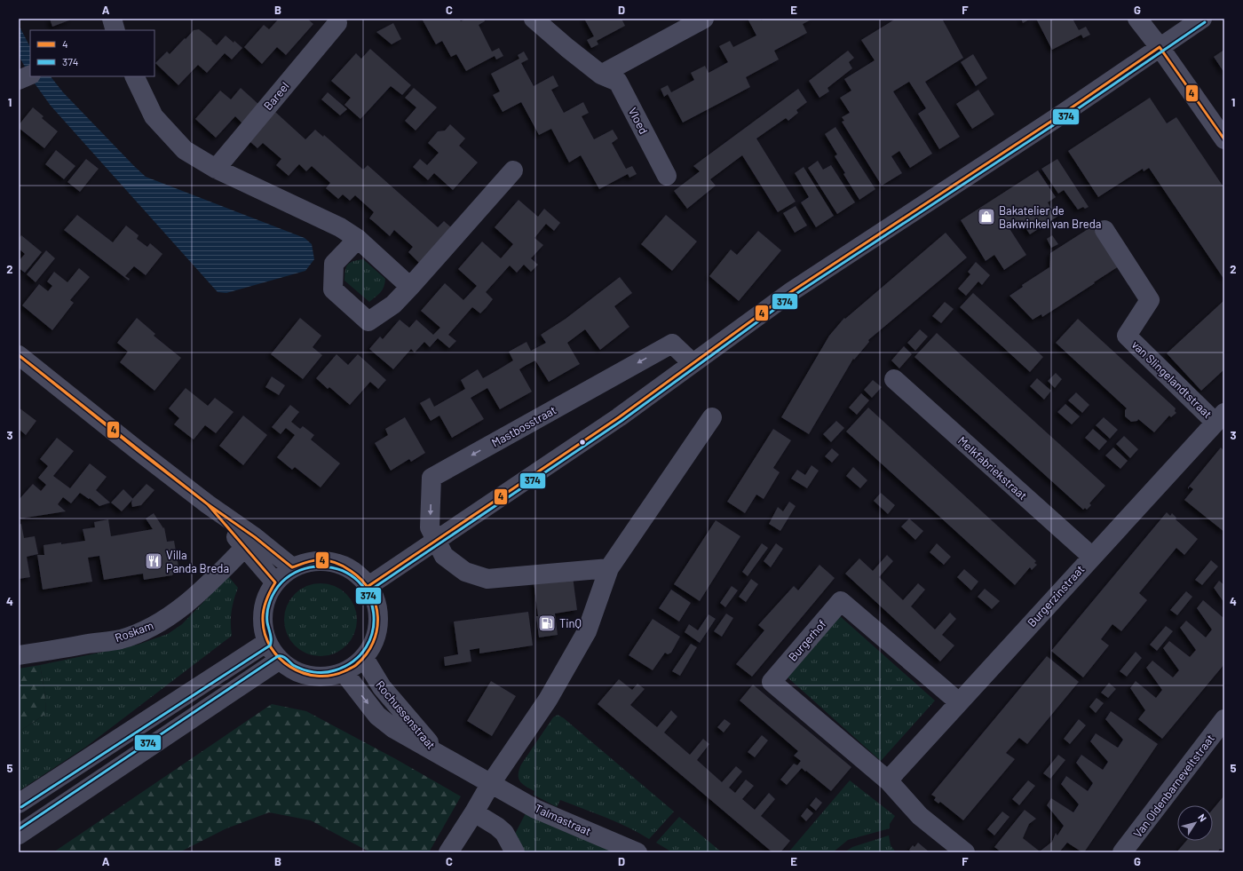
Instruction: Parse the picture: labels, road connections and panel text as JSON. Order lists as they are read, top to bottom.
{
  "streets": {
    "street": [
      "Bareel",
      "Vloed",
      "van Slingelandtstraat",
      "Mastbosstraat",
      "Melkfabriekstraat",
      "Burgerzinstraat",
      "Roskam",
      "Burgerhof",
      "Rochussenstraat",
      "Van Oldenbarneveltstraat",
      "Talmastraat"
    ]
  },
  "crossings": [
    ["van Slingelandtstraat", "Burgerzinstraat"],
    ["Melkfabriekstraat", "Burgerzinstraat"],
    ["Burgerzinstraat", "Burgerhof"],
    ["Rochussenstraat", "Talmastraat"]
  ],
  "places": {
    "shop": ["Bakatelier de Bakwinkel van Breda"],
    "restaurant": ["Villa Panda Breda"],
    "fuel station": ["TinQ"]
  },
  "lines": ["transit line 374", "transit line 4"],
  "legend": ["4", "374"],
  "north": "top right",
  "grid": {
    "columns": [
      "A",
      "B",
      "C",
      "D",
      "E",
      "F",
      "G"
    ],
    "rows": [
      "1",
      "2",
      "3",
      "4",
      "5"
    ]
  }
}
